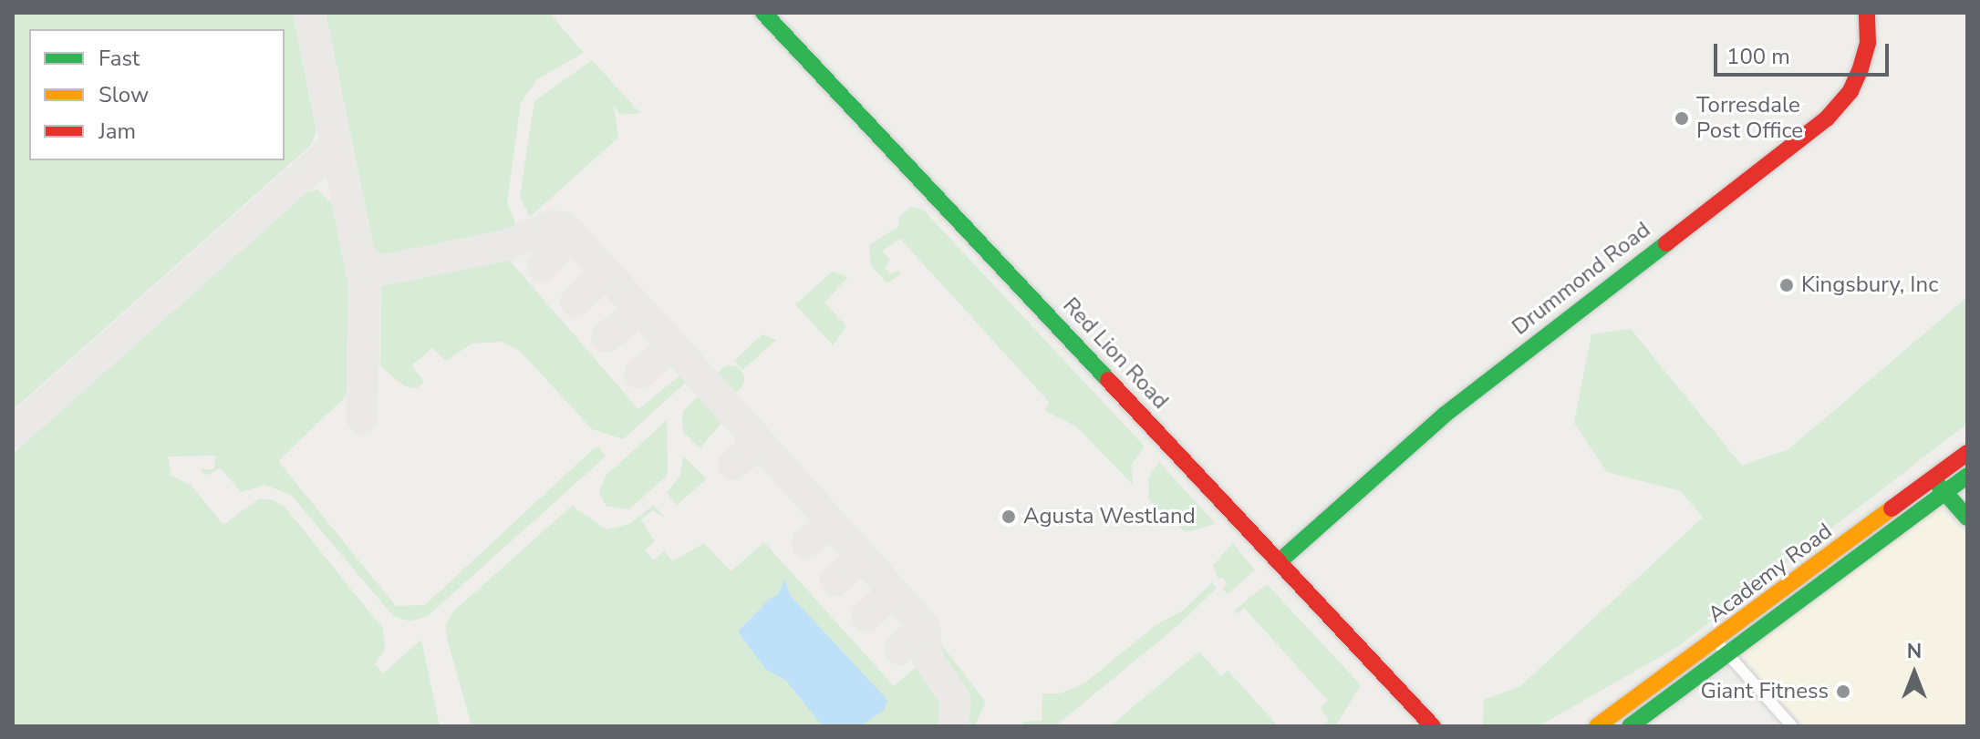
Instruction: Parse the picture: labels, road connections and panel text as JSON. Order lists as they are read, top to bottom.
{
  "streets": {
    "street": ["Drummond Road", "Red Lion Road", "Academy Road"]
  },
  "crossings": [
    ["Drummond Road", "Red Lion Road"]
  ],
  "places": [
    "Torresdale Post Office",
    "Kingsbury, Inc",
    "Agusta Westland",
    "Giant Fitness"
  ],
  "legend": ["Fast", "Slow", "Jam"],
  "scale_bar": "100 m",
  "north": "top"
}
